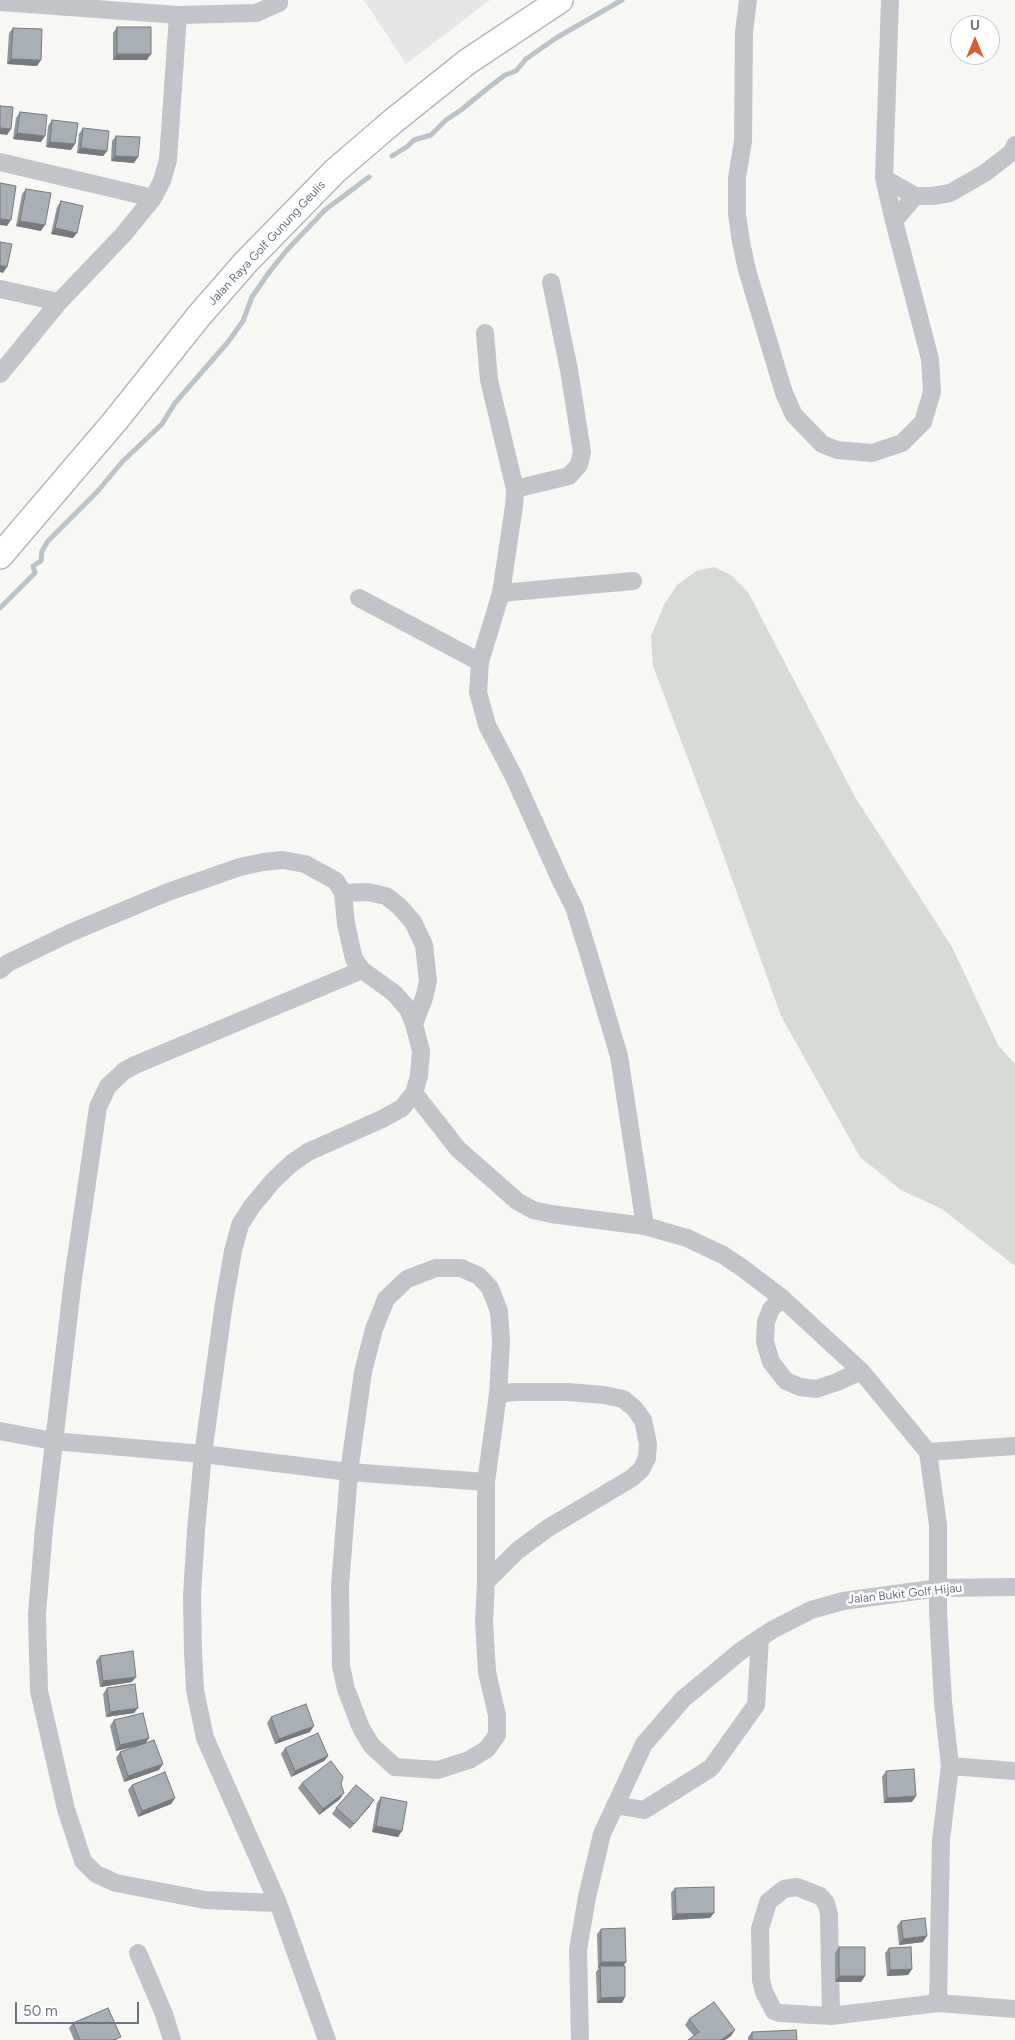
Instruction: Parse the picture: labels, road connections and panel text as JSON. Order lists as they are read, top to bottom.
{
  "streets": {
    "main road": ["Jalan Raya Golf Gunung Geulis"],
    "street": ["Jalan Bukit Golf Hijau"]
  },
  "scale_bar": "50 m",
  "north": "top"
}
